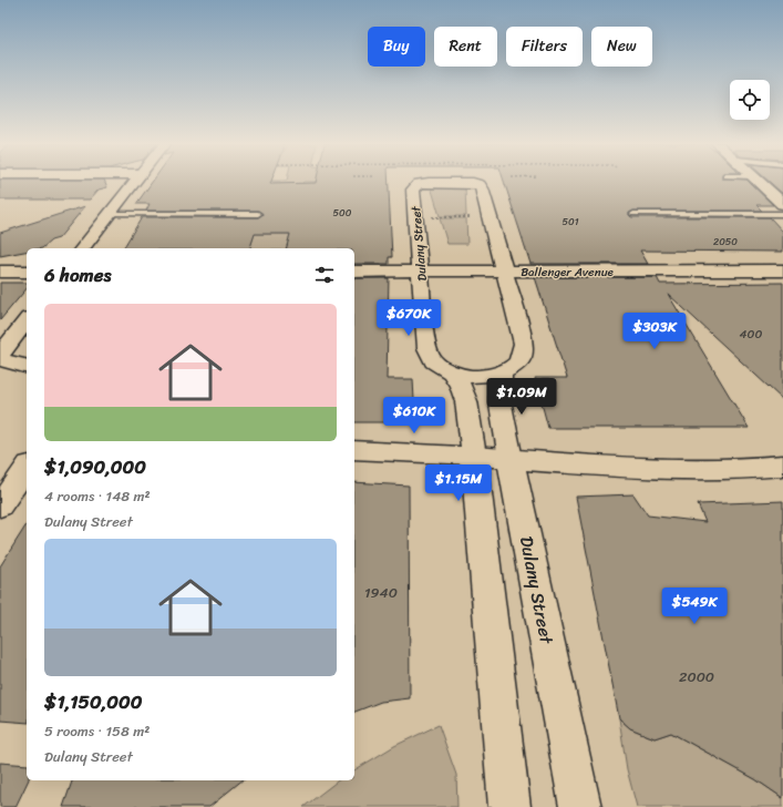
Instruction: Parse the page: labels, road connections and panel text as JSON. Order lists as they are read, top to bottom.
{
  "streets": {
    "street": ["Dulany Street", "Ballenger Avenue"]
  },
  "crossings": [
    ["Dulany Street", "Ballenger Avenue"]
  ],
  "house_numbers": [
    "500",
    "501",
    "2050",
    "400",
    "1940",
    "2000"
  ],
  "page": {
    "chip": [
      "Buy",
      "Rent",
      "Filters",
      "New"
    ],
    "heading": "6 homes",
    "price": [
      "$670K",
      "$303K",
      "$1.09M",
      "$610K",
      "$1.15M",
      "$549K"
    ],
    "list": [
      {
        "name": "$1,090,000",
        "note": "4 rooms · 148 m² · Dulany Street"
      },
      {
        "name": "$1,150,000",
        "note": "5 rooms · 158 m² · Dulany Street"
      }
    ]
  }
}
